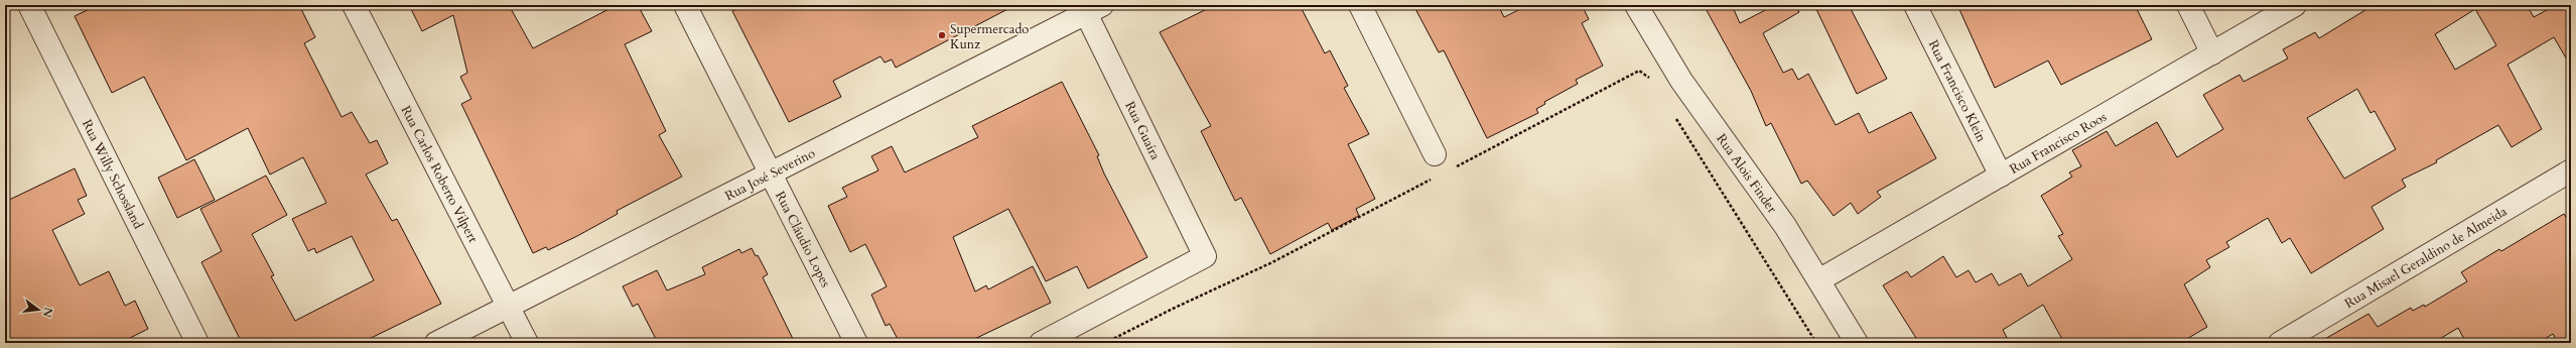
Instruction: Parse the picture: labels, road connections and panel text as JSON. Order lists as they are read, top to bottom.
{
  "streets": {
    "street": [
      "Rua Francisco Klein",
      "Rua Guaíra",
      "Rua Francisco Roos",
      "Rua Willy Schossland",
      "Rua Carlos Roberto Vilpert",
      "Rua Alois Finder",
      "Rua José Severino",
      "Rua Cláudio Lopes",
      "Rua Misael Geraldino de Almeida"
    ]
  },
  "crossings": [
    ["Rua Francisco Klein", "Rua Francisco Roos"],
    ["Rua Guaíra", "Rua José Severino"],
    ["Rua Francisco Roos", "Rua Alois Finder"],
    ["Rua Carlos Roberto Vilpert", "Rua José Severino"],
    ["Rua José Severino", "Rua Cláudio Lopes"]
  ],
  "places": ["Supermercado Kunz"],
  "north": "right"
}
